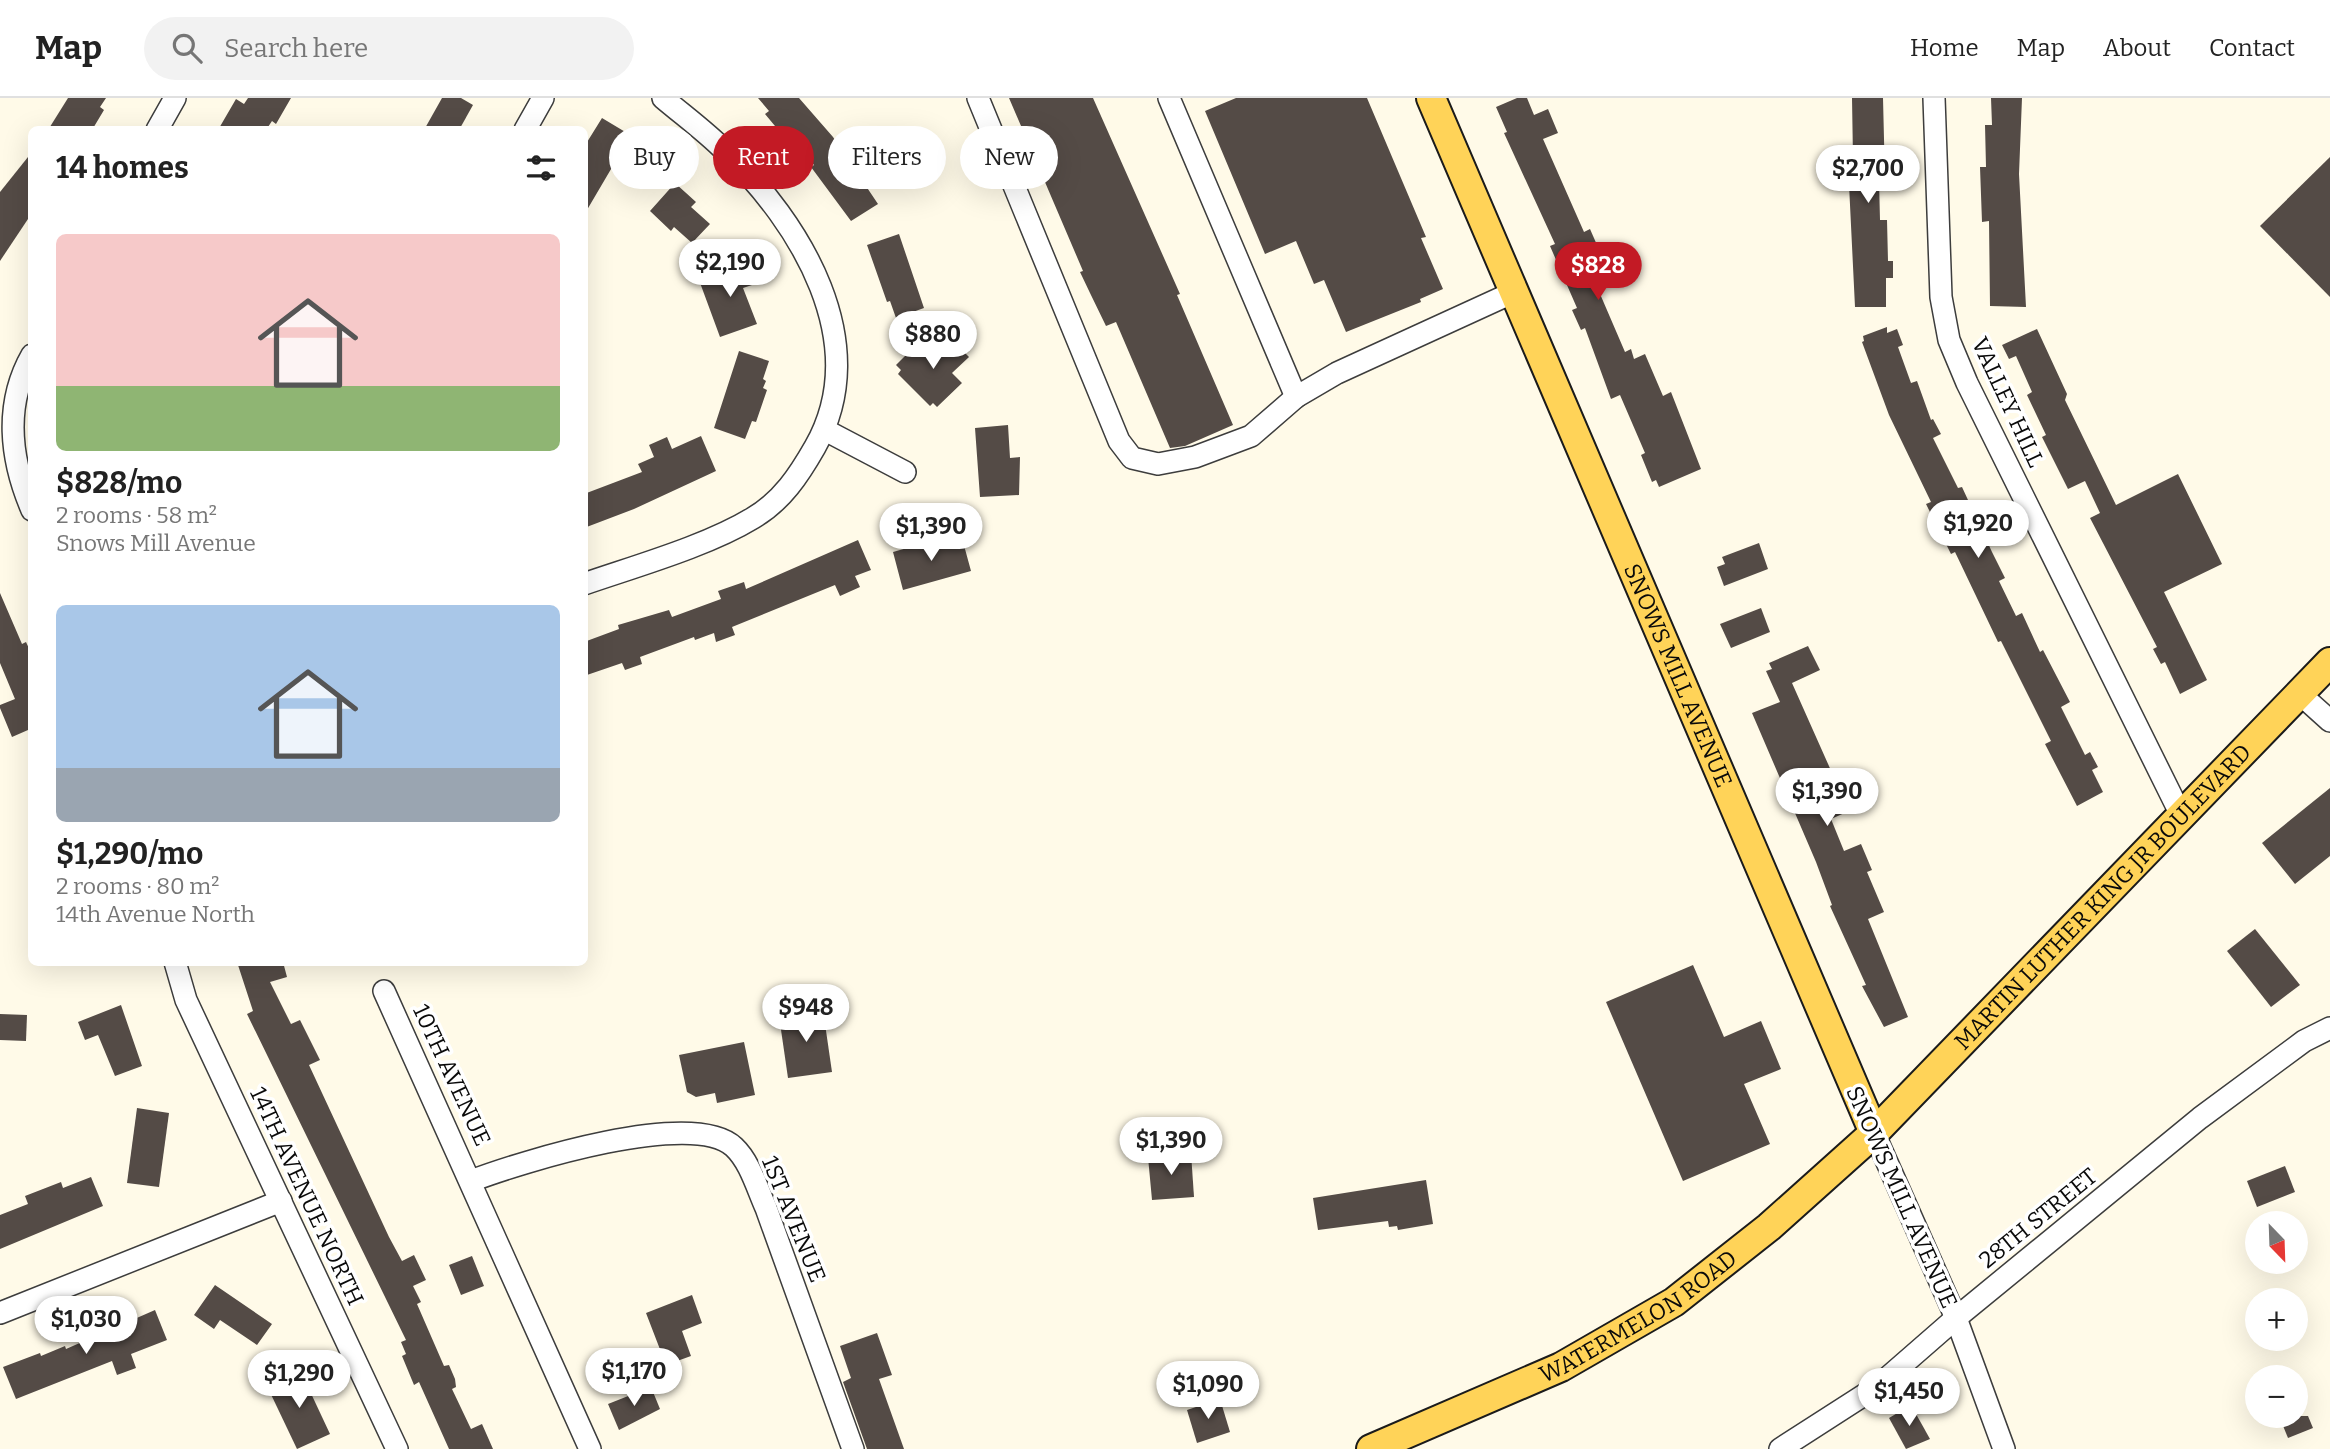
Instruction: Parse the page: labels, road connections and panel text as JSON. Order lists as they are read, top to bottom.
{
  "streets": {
    "main road": ["SNOWS MILL AVENUE", "MARTIN LUTHER KING JR BOULEVARD", "WATERMELON ROAD"],
    "street": [
      "VALLEY HILL",
      "10TH AVENUE",
      "14TH AVENUE NORTH",
      "28TH STREET",
      "1ST AVENUE"
    ]
  },
  "crossings": [
    ["VALLEY HILL", "MARTIN LUTHER KING JR BOULEVARD"],
    ["SNOWS MILL AVENUE", "MARTIN LUTHER KING JR BOULEVARD"],
    ["SNOWS MILL AVENUE", "28TH STREET"],
    ["SNOWS MILL AVENUE", "WATERMELON ROAD"],
    ["MARTIN LUTHER KING JR BOULEVARD", "WATERMELON ROAD"],
    ["10TH AVENUE", "1ST AVENUE"]
  ],
  "north": "bottom right",
  "page": {
    "header": "Map",
    "search": "Search here",
    "nav": [
      "Home",
      "Map",
      "About",
      "Contact"
    ],
    "chip": [
      "Buy",
      "Rent",
      "Filters",
      "New"
    ],
    "heading": "14 homes",
    "price": [
      "$2,700",
      "$2,190",
      "$828",
      "$880",
      "$1,920",
      "$1,390",
      "$1,390",
      "$948",
      "$1,390",
      "$1,030",
      "$1,170",
      "$1,290",
      "$1,090",
      "$1,450"
    ],
    "list": [
      {
        "name": "$828/mo",
        "note": "2 rooms · 58 m² · Snows Mill Avenue"
      },
      {
        "name": "$1,290/mo",
        "note": "2 rooms · 80 m² · 14th Avenue North"
      }
    ],
    "map_buttons": ["+", "−"]
  }
}
